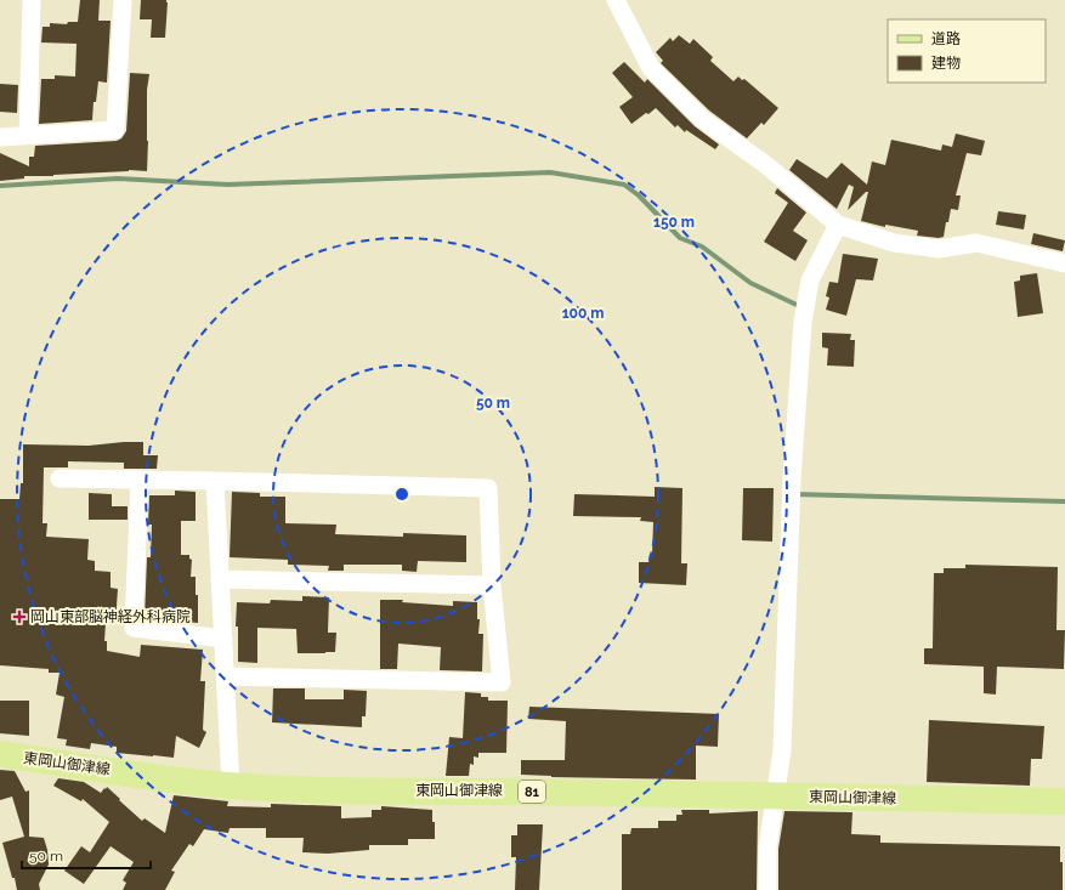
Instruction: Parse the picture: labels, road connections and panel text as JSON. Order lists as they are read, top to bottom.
{
  "streets": {
    "main road": ["東岡山御津線", "81"]
  },
  "places": {
    "health": ["岡山東部脳神経外科病院"]
  },
  "legend": ["道路", "建物"],
  "scale_bar": "50 m",
  "rings": ["150 m", "100 m", "50 m"]
}
